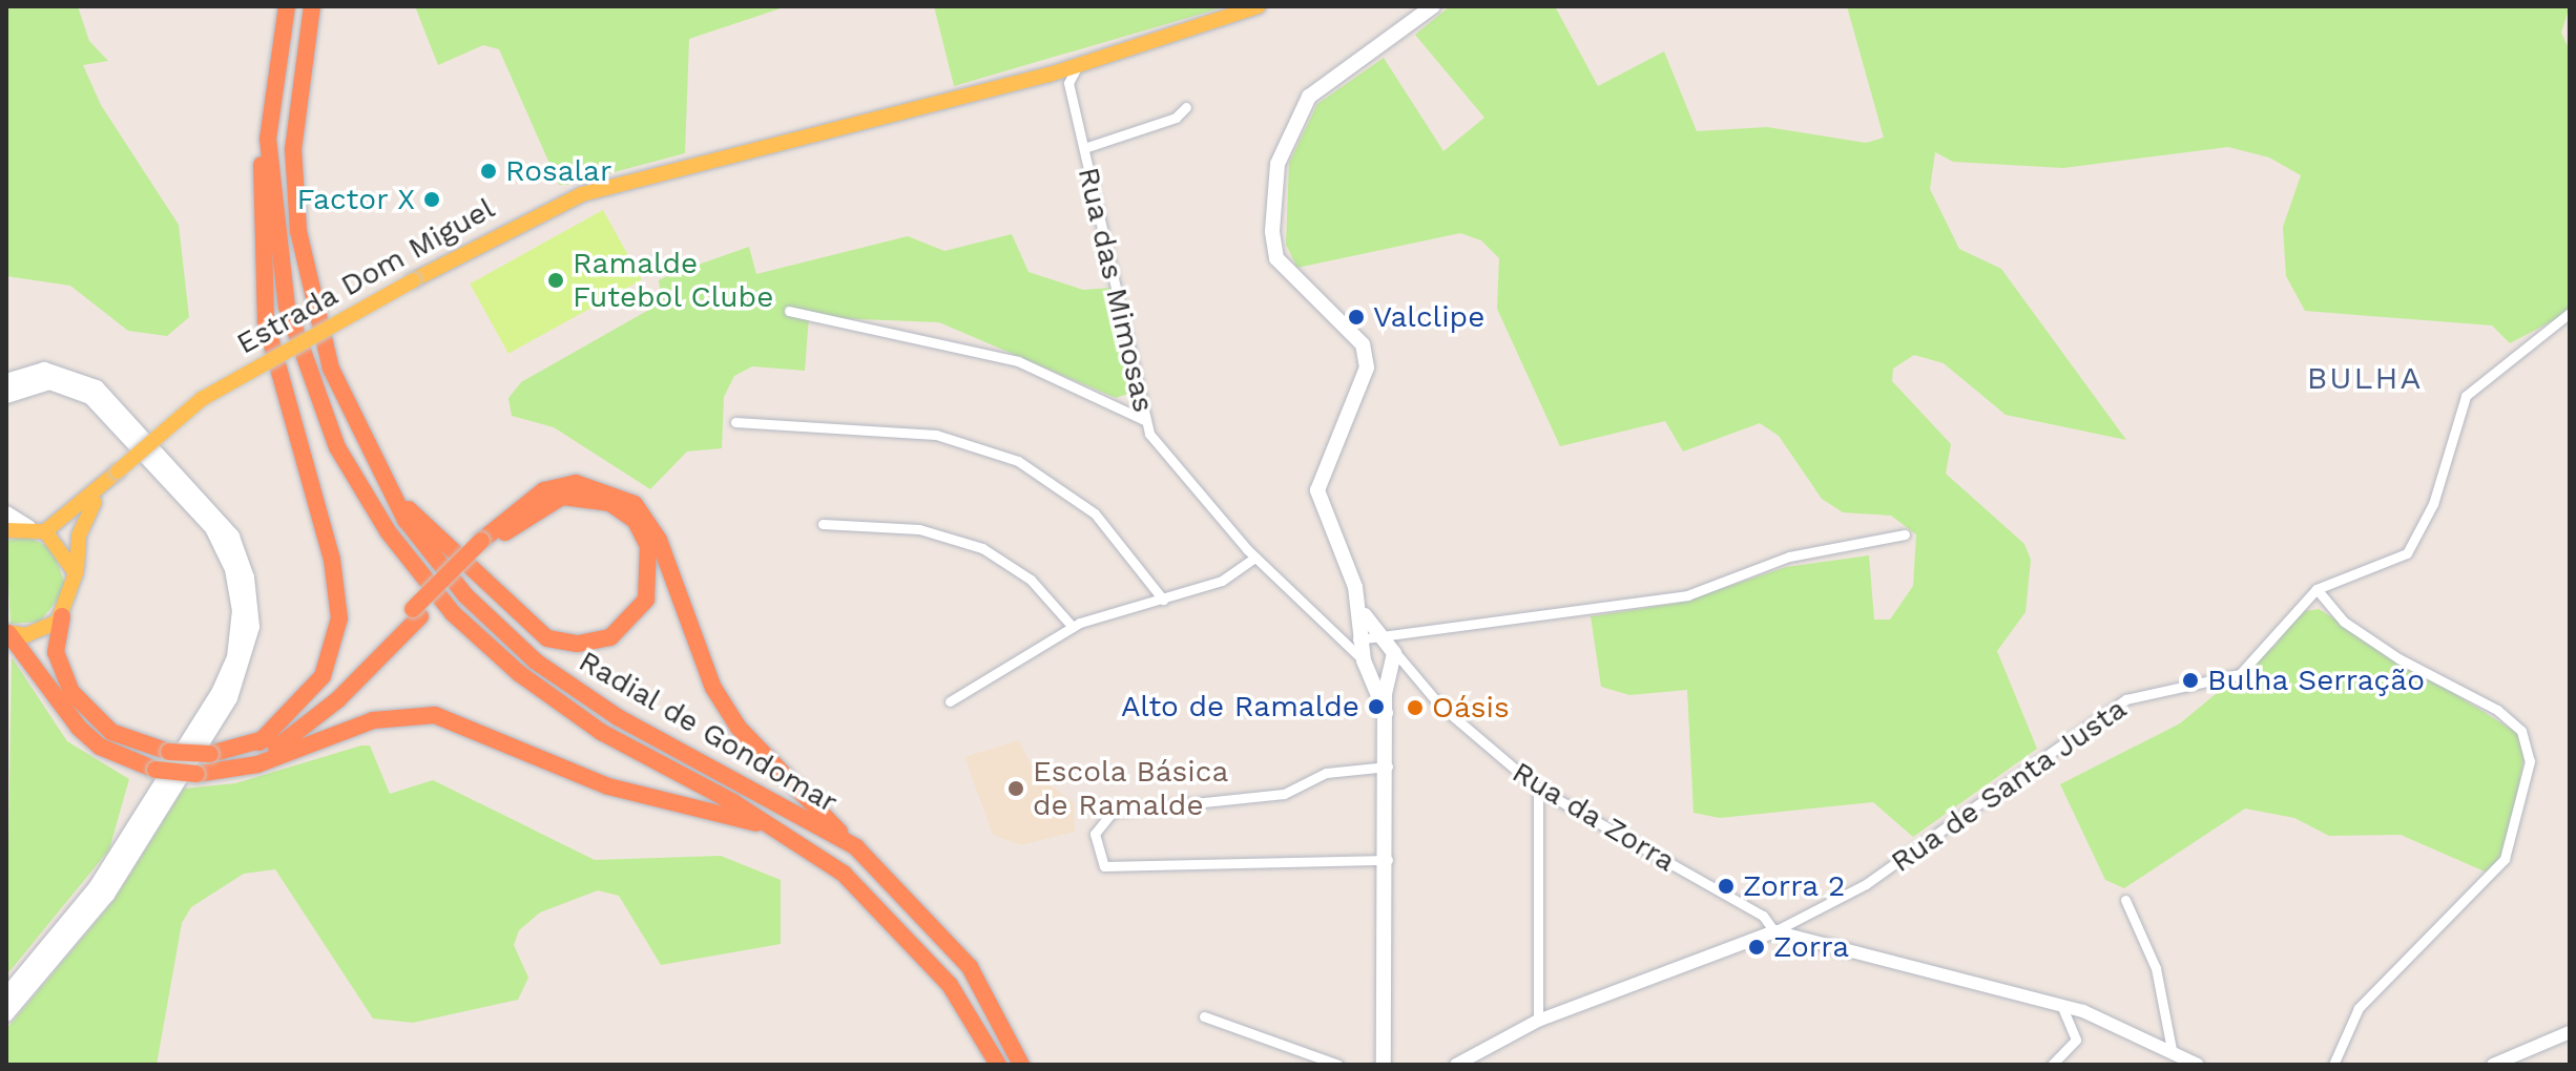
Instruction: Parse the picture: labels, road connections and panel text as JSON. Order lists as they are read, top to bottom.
{
  "streets": {
    "highway": ["Radial de Gondomar"],
    "main road": ["Estrada Dom Miguel"],
    "street": ["Rua das Mimosas", "Rua de Santa Justa", "Rua da Zorra"]
  },
  "crossings": [
    ["Rua das Mimosas", "Rua da Zorra"],
    ["Rua de Santa Justa", "Rua da Zorra"]
  ],
  "districts": ["BULHA"],
  "places": [
    "Rosalar",
    "Factor X",
    "Ramalde Futebol Clube",
    "Valclipe",
    "Bulha Serração",
    "Alto de Ramalde",
    "Oásis",
    "Escola Básica de Ramalde",
    "Zorra 2",
    "Zorra"
  ]
}
